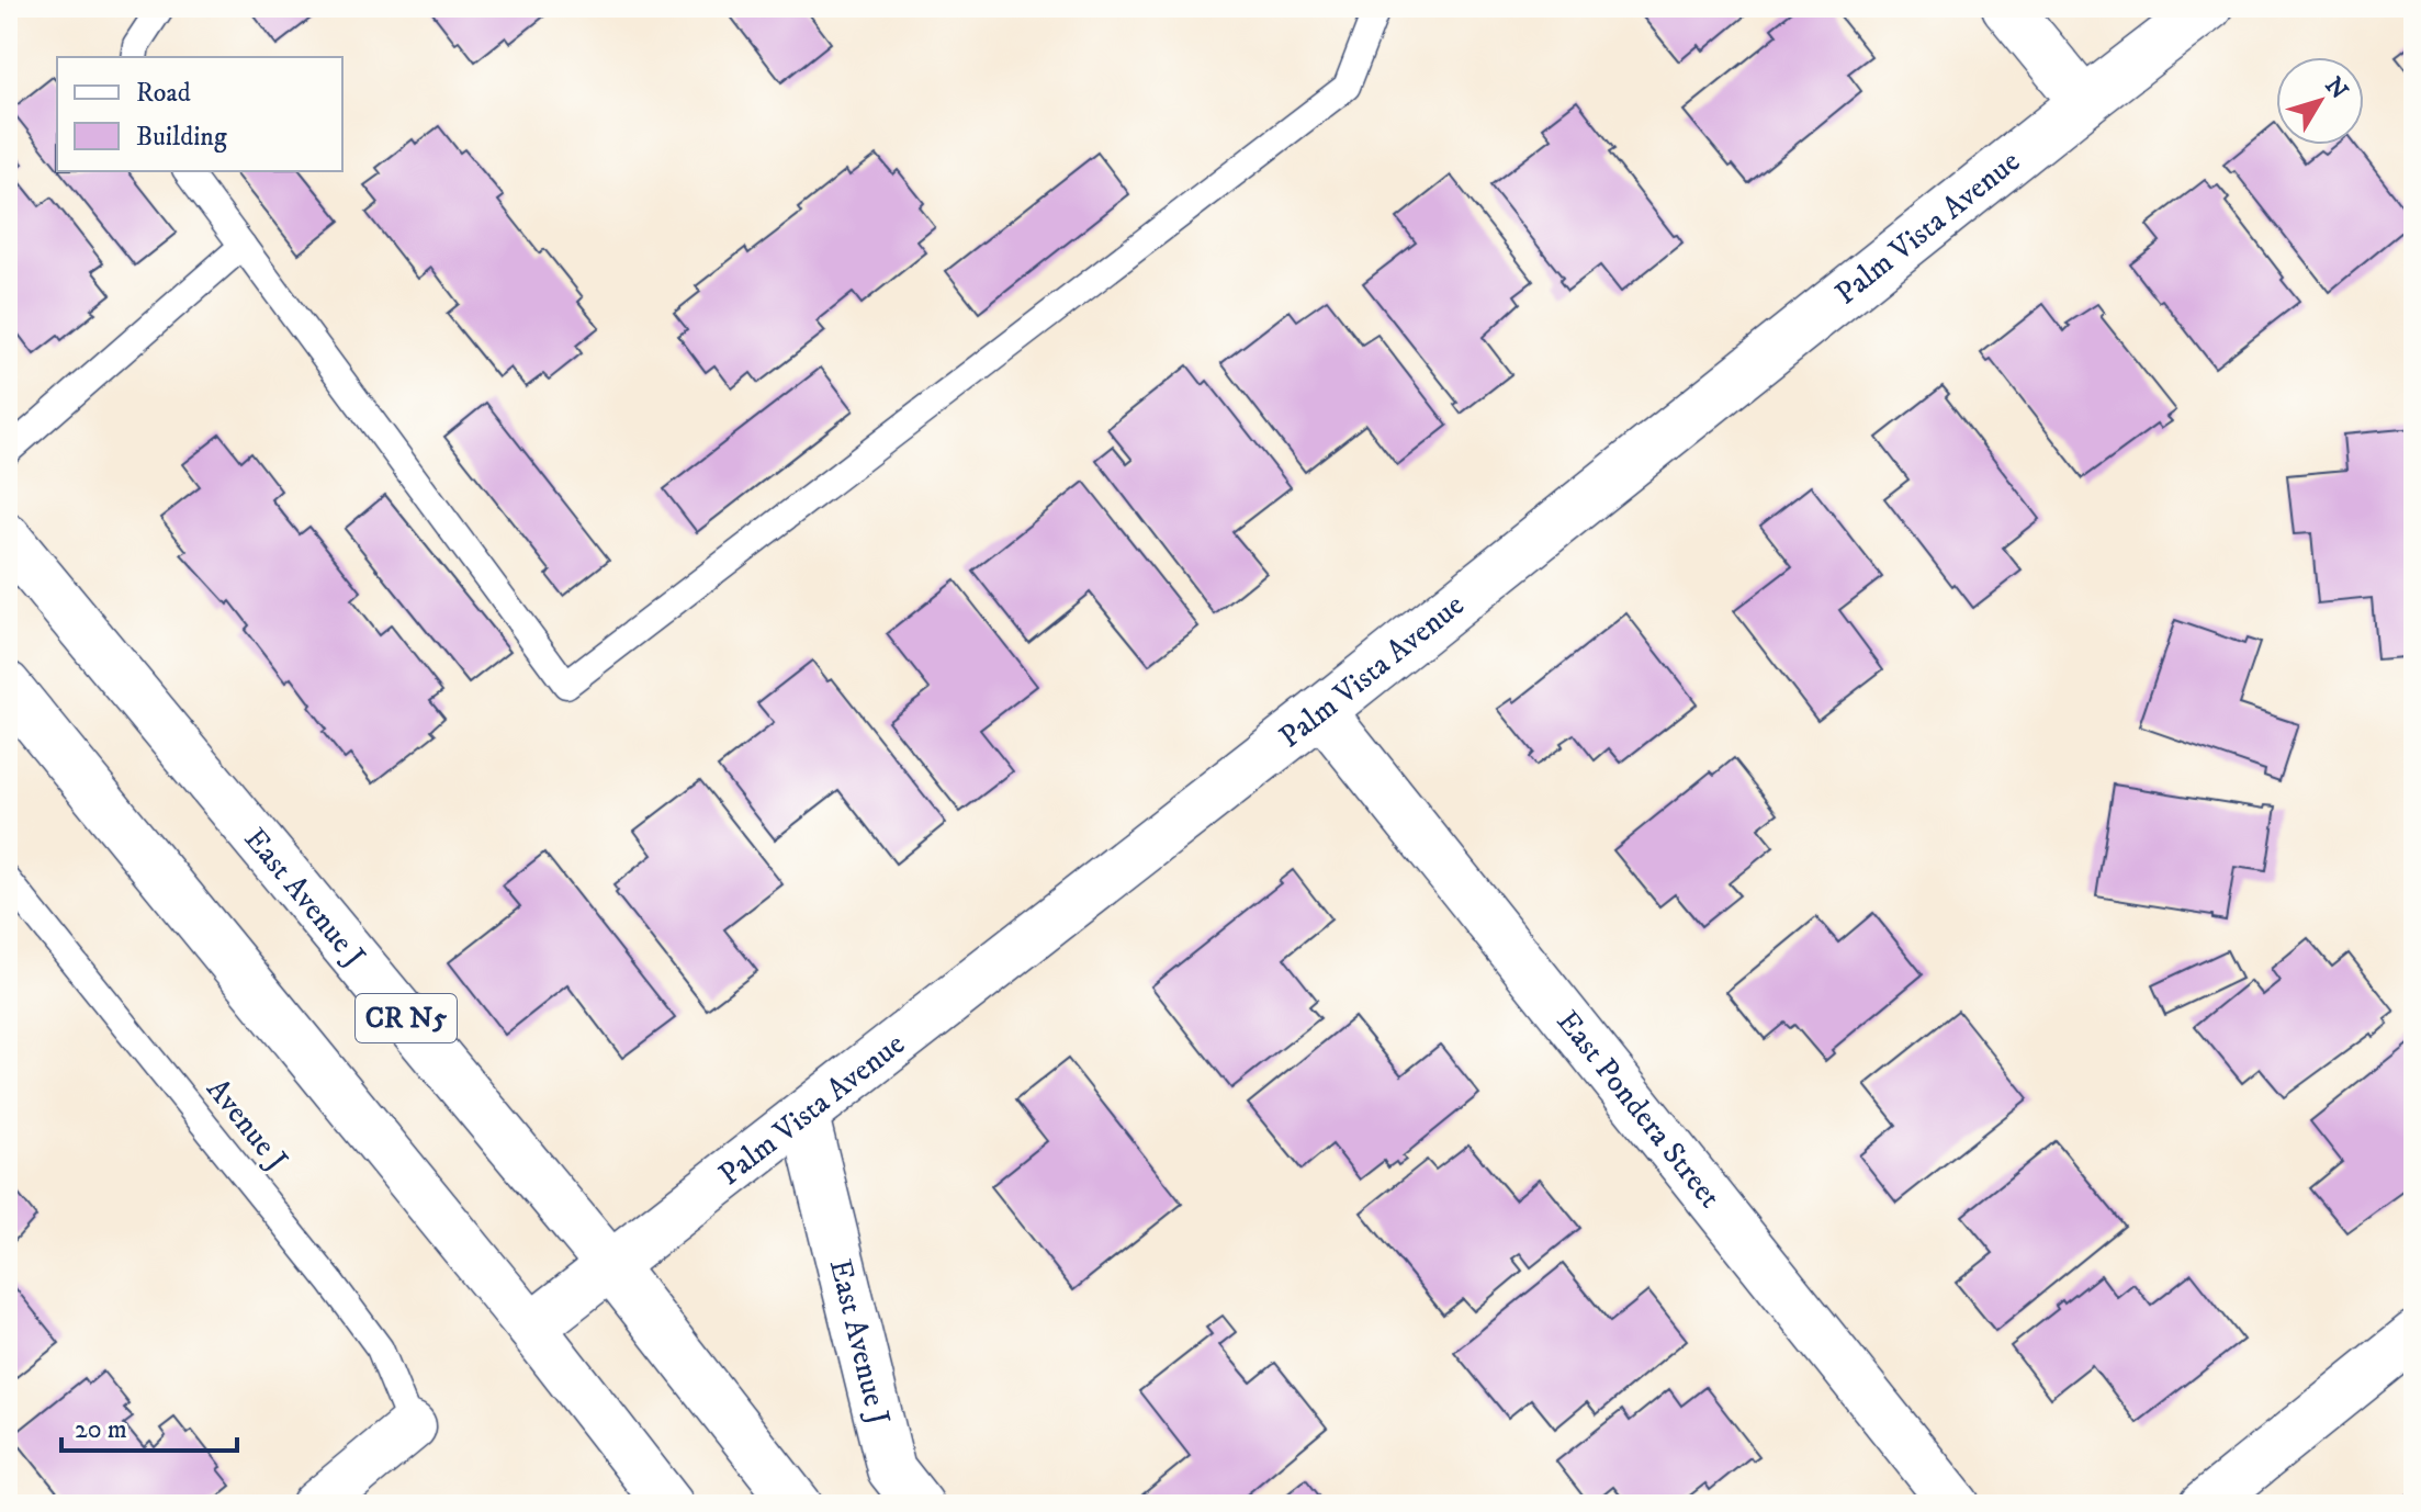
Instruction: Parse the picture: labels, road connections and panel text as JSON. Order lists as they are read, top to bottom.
{
  "streets": {
    "street": [
      "Palm Vista Avenue",
      "East Avenue J",
      "CR N5",
      "East Pondera Street"
    ],
    "lane": ["Avenue J"]
  },
  "crossings": [
    ["Palm Vista Avenue", "East Avenue J"],
    ["Palm Vista Avenue", "CR N5"],
    ["Palm Vista Avenue", "East Pondera Street"]
  ],
  "legend": ["Road", "Building"],
  "scale_bar": "20 m",
  "north": "top right"
}
